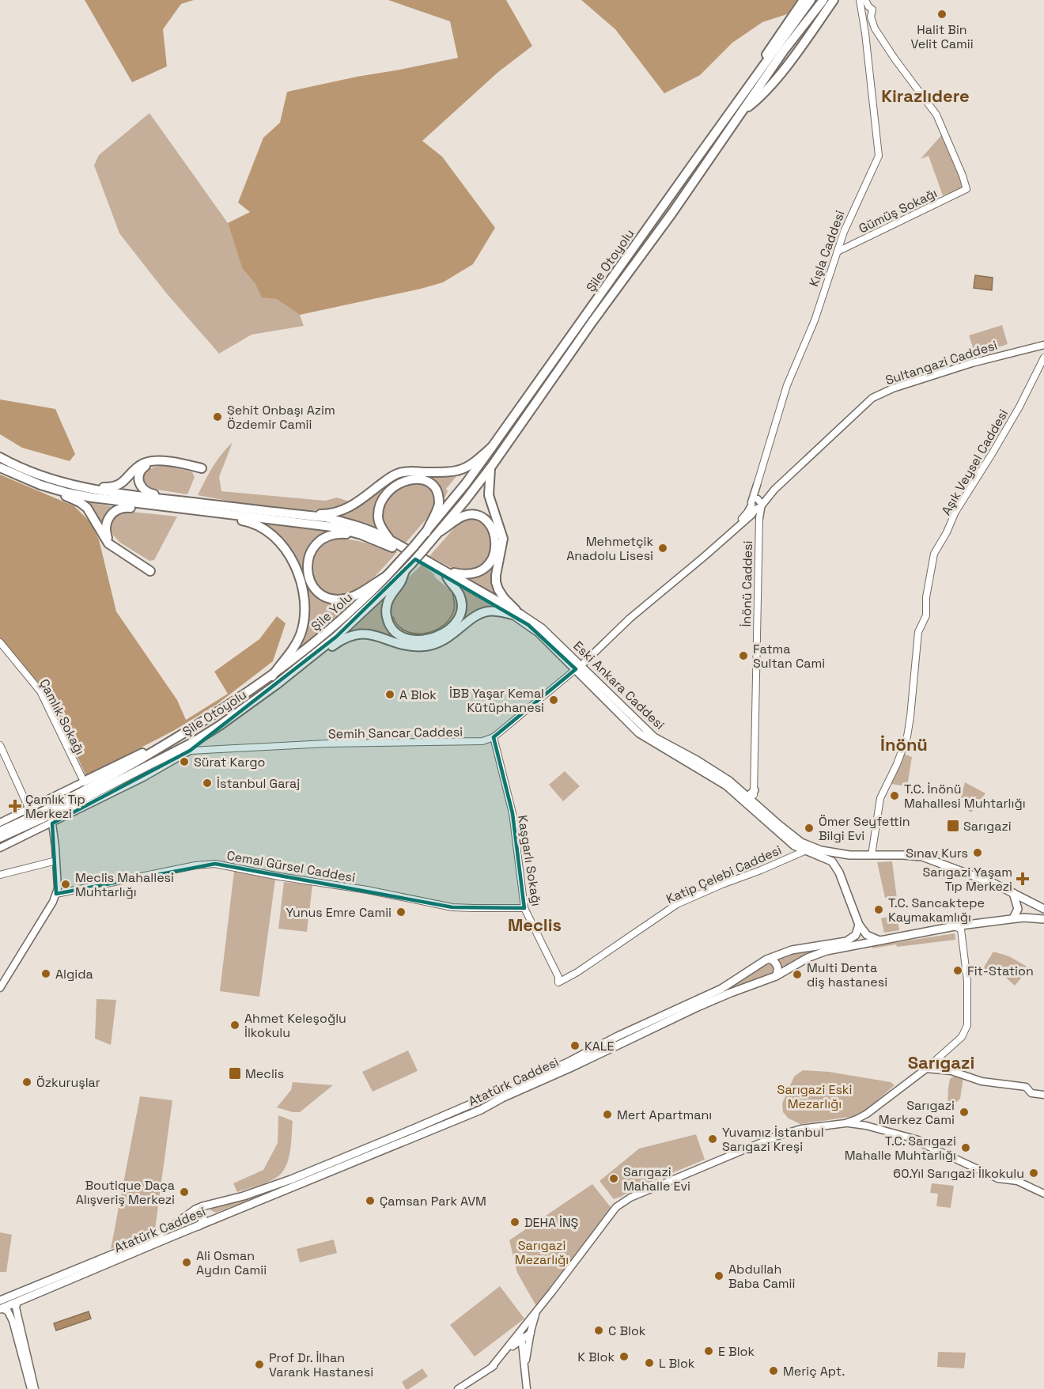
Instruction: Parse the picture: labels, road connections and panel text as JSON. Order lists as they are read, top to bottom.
{
  "streets": {
    "highway": ["Şile Otoyolu", "Şile Yolu"],
    "main road": [
      "Kışla Caddesi",
      "Sultangazi Caddesi",
      "Eski Ankara Caddesi",
      "Atatürk Caddesi"
    ],
    "street": [
      "Gümüş Sokağı",
      "Aşık Veysel Caddesi",
      "İnönü Caddesi",
      "Çamlık Sokağı",
      "Semih Sancar Caddesi",
      "Kaşgarlı Sokağı",
      "Cemal Gürsel Caddesi",
      "Katip Çelebi Caddesi"
    ]
  },
  "crossings": [
    ["Gümüş Sokağı", "Kışla Caddesi"],
    ["Kışla Caddesi", "Sultangazi Caddesi"],
    ["Şile Otoyolu", "Şile Yolu"],
    ["Sultangazi Caddesi", "Eski Ankara Caddesi"],
    ["Sultangazi Caddesi", "Semih Sancar Caddesi"],
    ["Aşık Veysel Caddesi", "Eski Ankara Caddesi"],
    ["Eski Ankara Caddesi", "Semih Sancar Caddesi"],
    ["Eski Ankara Caddesi", "Katip Çelebi Caddesi"],
    ["Semih Sancar Caddesi", "Kaşgarlı Sokağı"],
    ["Kaşgarlı Sokağı", "Cemal Gürsel Caddesi"],
    ["Kaşgarlı Sokağı", "Katip Çelebi Caddesi"]
  ],
  "districts": [
    "Kirazlıdere",
    "İnönü",
    "Meclis",
    "Sarıgazi"
  ],
  "parks": ["Sarıgazi Eski Mezarlığı", "Sarıgazi Mezarlığı"],
  "places": {
    "other": [
      "Halit Bin Velit Camii",
      "Şehit Onbaşı Azim Özdemir Camii",
      "Mehmetçik Anadolu Lisesi",
      "Fatma Sultan Cami",
      "A Blok",
      "İBB Yaşar Kemal Kütüphanesi",
      "Sürat Kargo",
      "İstanbul Garaj",
      "T.C. İnönü Mahallesi Muhtarlığı",
      "Ömer Seyfettin Bilgi Evi",
      "Sınav Kurs",
      "Meclis Mahallesi Muhtarlığı",
      "T.C. Sancaktepe Kaymakamlığı",
      "Yunus Emre Camii",
      "Fit-Station",
      "Algida",
      "Multi Denta diş hastanesi",
      "Ahmet Keleşoğlu İlkokulu",
      "KALE",
      "Özkuruşlar",
      "Sarıgazi Merkez Cami",
      "Mert Apartmanı",
      "Yuvamız İstanbul Sarıgazi Kreşi",
      "T.C. Sarıgazi Mahalle Muhtarlığı",
      "60.Yıl Sarıgazi İlkokulu",
      "Sarıgazi Mahalle Evi",
      "Boutique Daça Alışveriş Merkezi",
      "Çamsan Park AVM",
      "DEHA İNŞ",
      "Ali Osman Aydın Camii",
      "Abdullah Baba Camii",
      "C Blok",
      "E Blok",
      "K Blok",
      "L Blok",
      "Prof Dr. İlhan Varank Hastanesi",
      "Meriç Apt."
    ],
    "health": ["Çamlık Tıp Merkezi", "Sarıgazi Yaşam Tıp Merkezi"],
    "transit": ["Sarıgazi", "Meclis"]
  }
}
